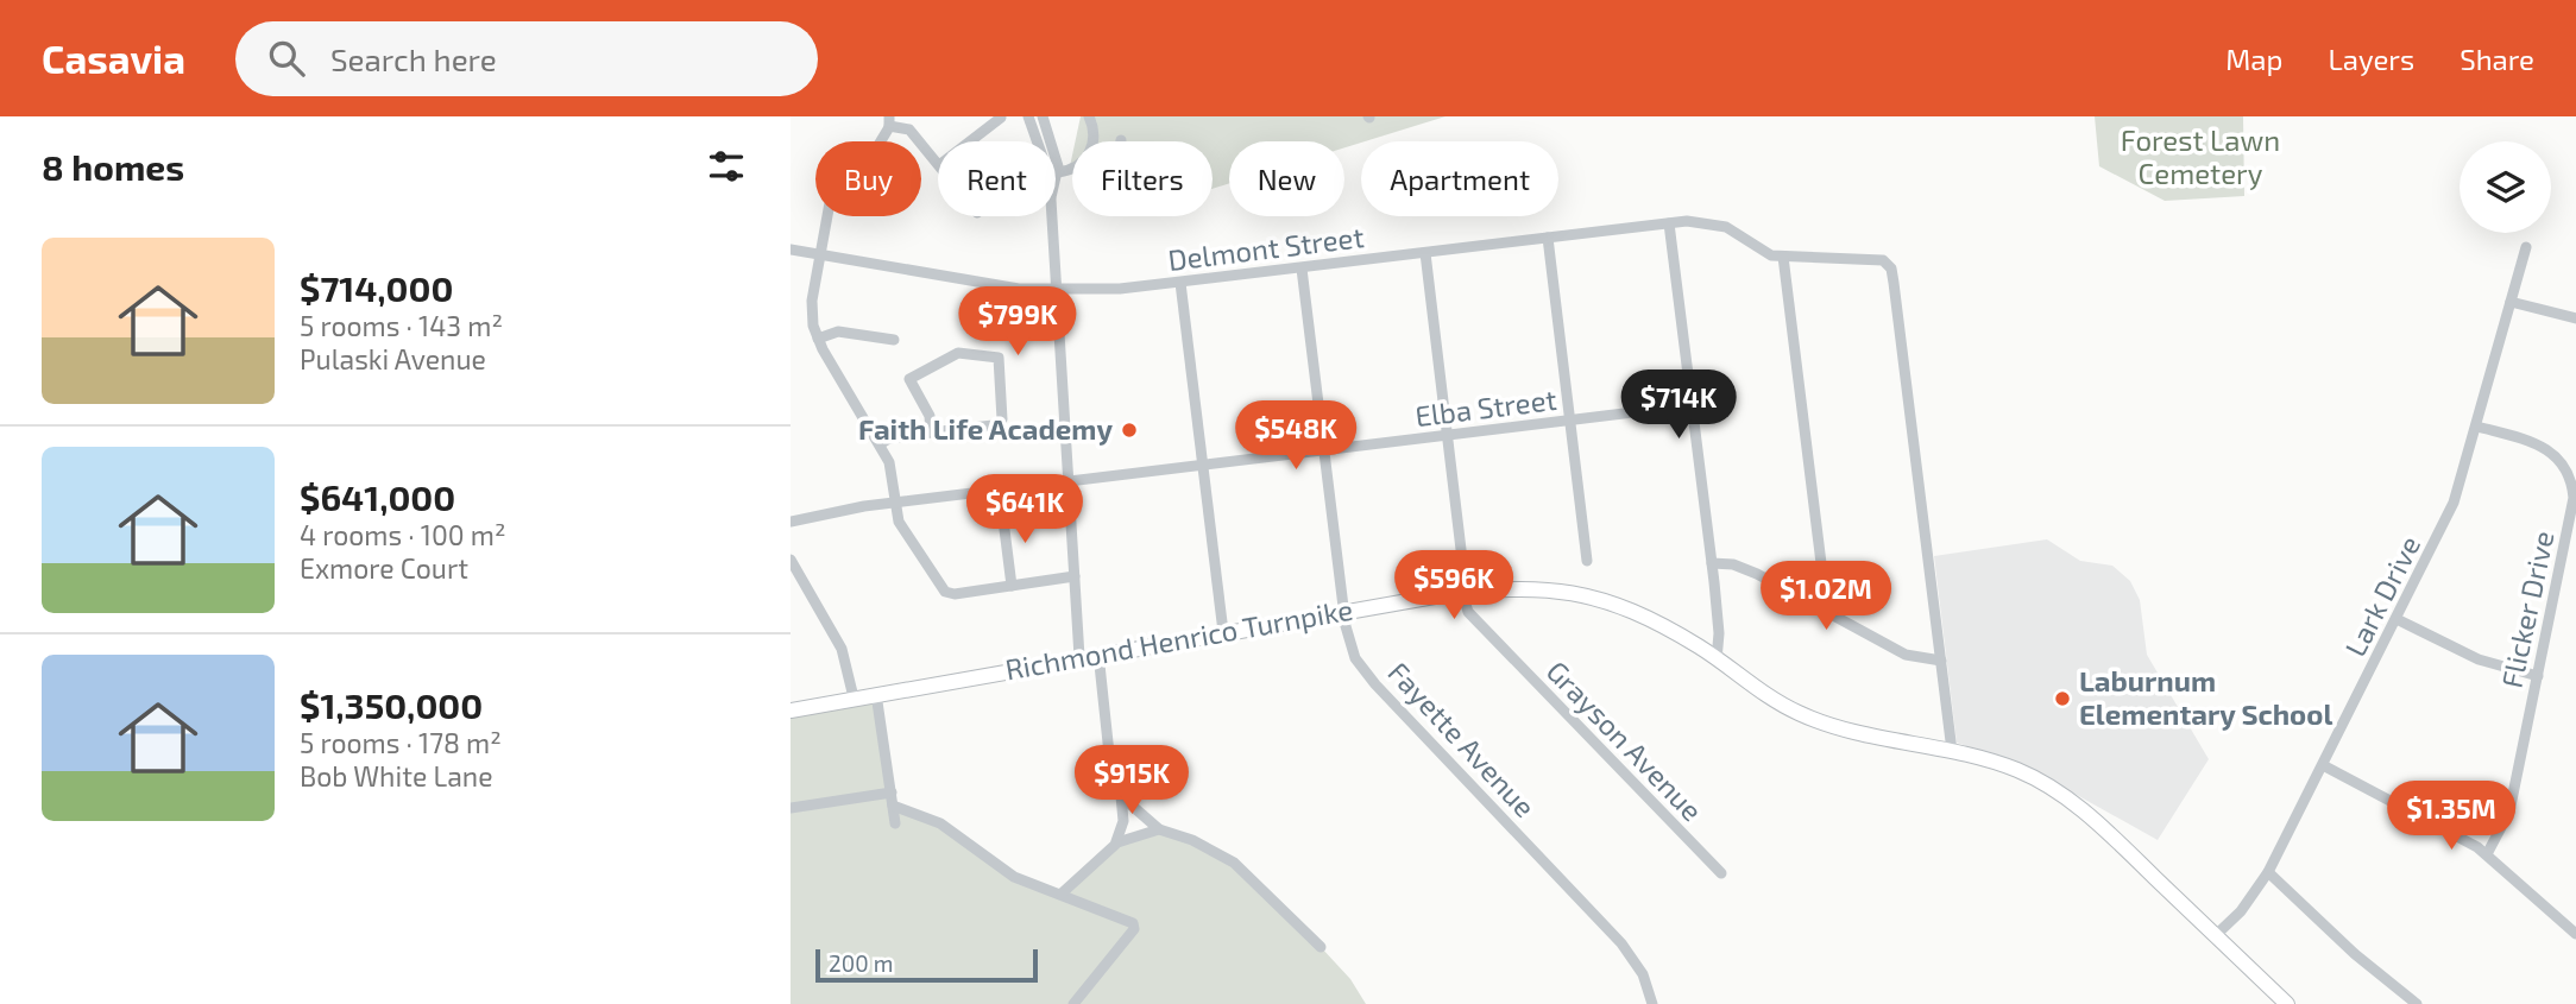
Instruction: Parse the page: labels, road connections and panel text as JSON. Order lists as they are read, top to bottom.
{
  "streets": {
    "main road": ["Richmond Henrico Turnpike"],
    "street": [
      "Delmont Street",
      "Elba Street",
      "Lark Drive",
      "Flicker Drive",
      "Fayette Avenue",
      "Grayson Avenue"
    ]
  },
  "crossings": [
    ["Delmont Street", "Fayette Avenue"],
    ["Delmont Street", "Grayson Avenue"],
    ["Elba Street", "Fayette Avenue"],
    ["Elba Street", "Grayson Avenue"],
    ["Lark Drive", "Flicker Drive"],
    ["Lark Drive", "Richmond Henrico Turnpike"],
    ["Richmond Henrico Turnpike", "Fayette Avenue"],
    ["Richmond Henrico Turnpike", "Grayson Avenue"]
  ],
  "parks": ["Forest Lawn Cemetery"],
  "places": ["Faith Life Academy", "Laburnum Elementary School"],
  "scale_bar": "200 m",
  "page": {
    "header": "Casavia",
    "search": "Search here",
    "nav": ["Map", "Layers", "Share"],
    "heading": "8 homes",
    "chip": [
      "Buy",
      "Rent",
      "Filters",
      "New",
      "Apartment"
    ],
    "list": [
      {
        "name": "$714,000",
        "note": "5 rooms · 143 m² · Pulaski Avenue"
      },
      {
        "name": "$641,000",
        "note": "4 rooms · 100 m² · Exmore Court"
      },
      {
        "name": "$1,350,000",
        "note": "5 rooms · 178 m² · Bob White Lane"
      }
    ],
    "price": [
      "$799K",
      "$714K",
      "$548K",
      "$641K",
      "$596K",
      "$1.02M",
      "$915K",
      "$1.35M"
    ],
    "scale": "200 m"
  }
}
